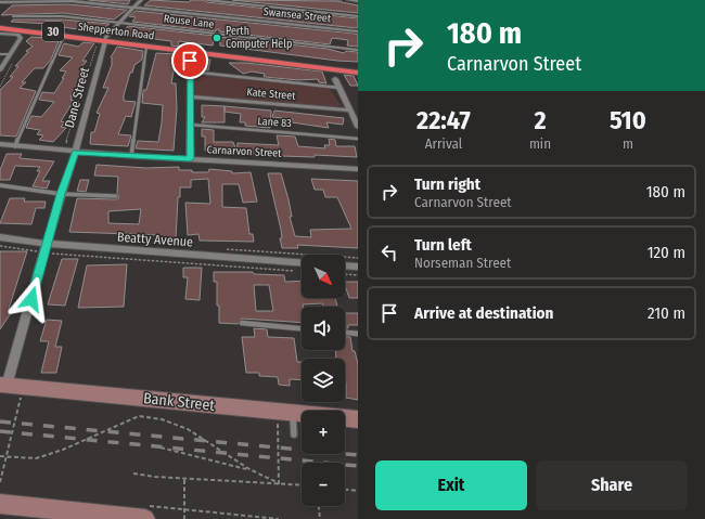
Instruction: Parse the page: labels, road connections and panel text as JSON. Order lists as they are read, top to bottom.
{
  "streets": {
    "highway": ["30", "Shepperton Road"],
    "street": [
      "Swansea Street",
      "Kate Street",
      "Dane Street",
      "Carnarvon Street",
      "Beatty Avenue",
      "Bank Street"
    ],
    "lane": ["Rouse Lane", "Lane 83"]
  },
  "crossings": [
    ["Swansea Street", "Dane Street"],
    ["Rouse Lane", "Dane Street"],
    ["Shepperton Road", "Dane Street"],
    ["Dane Street", "Carnarvon Street"],
    ["Dane Street", "Beatty Avenue"],
    ["Dane Street", "Bank Street"]
  ],
  "places": ["Perth Computer Help"],
  "north": "bottom right",
  "page": {
    "turn": ["180 m", "Carnarvon Street"],
    "eta": [
      "22:47",
      "Arrival",
      "2",
      "min",
      "510",
      "m"
    ],
    "list": [
      {
        "name": "Turn right",
        "note": "Carnarvon Street",
        "value": "180 m"
      },
      {
        "name": "Turn left",
        "note": "Norseman Street",
        "value": "120 m"
      },
      {
        "name": "Arrive at destination",
        "value": "210 m"
      }
    ],
    "map_buttons": ["+", "−"],
    "buttons": ["Exit", "Share"]
  }
}
